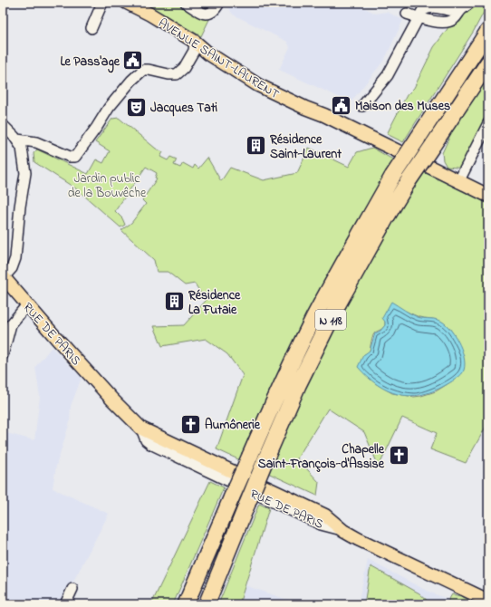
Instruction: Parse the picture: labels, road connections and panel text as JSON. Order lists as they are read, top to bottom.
{
  "streets": {
    "highway": ["N 118"],
    "main road": ["AVENUE SAINT-LAURENT", "RUE DE PARIS"]
  },
  "parks": ["Jardin public de la Bouvêche"],
  "places": {
    "public building": ["Le Pass'age", "Maison des Muses"],
    "theatre": ["Jacques Tati"],
    "building": ["Résidence Saint-Laurent", "Résidence La Futaie"],
    "church": ["Aumônerie", "Chapelle Saint-François-d'Assise"]
  }
}
